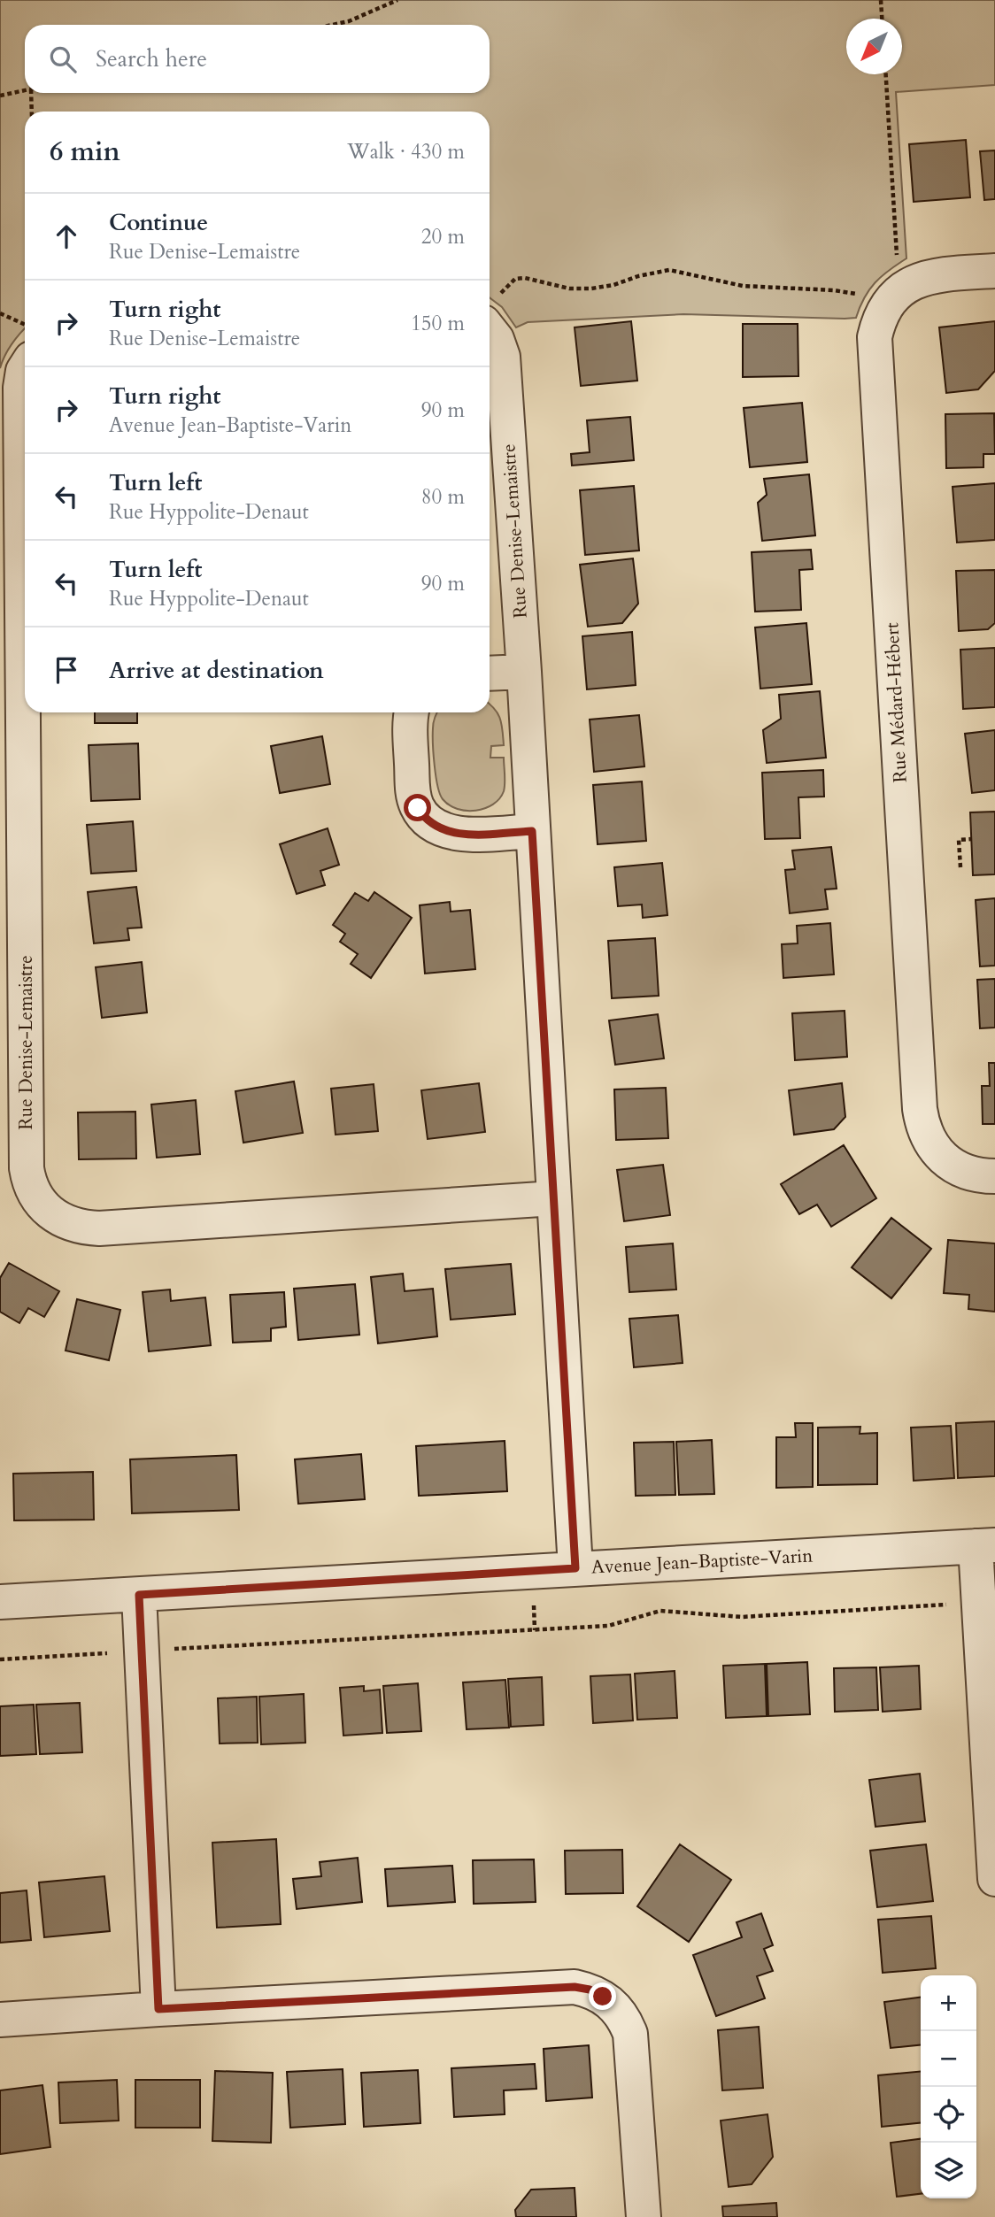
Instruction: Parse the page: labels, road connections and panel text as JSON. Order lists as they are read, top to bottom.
{
  "streets": {
    "street": ["Rue Denise-Lemaistre", "Rue Médard-Hébert", "Avenue Jean-Baptiste-Varin"]
  },
  "crossings": [
    ["Rue Denise-Lemaistre", "Avenue Jean-Baptiste-Varin"]
  ],
  "north": "bottom left",
  "page": {
    "search": "Search here",
    "heading": ["6 min", "Walk · 430 m"],
    "list": [
      ["Continue", "Rue Denise-Lemaistre", "20 m"],
      ["Turn right", "Rue Denise-Lemaistre", "150 m"],
      ["Turn right", "Avenue Jean-Baptiste-Varin", "90 m"],
      ["Turn left", "Rue Hyppolite-Denaut", "80 m"],
      ["Turn left", "Rue Hyppolite-Denaut", "90 m"],
      "Arrive at destination"
    ],
    "map_buttons": ["+", "−"]
  }
}
